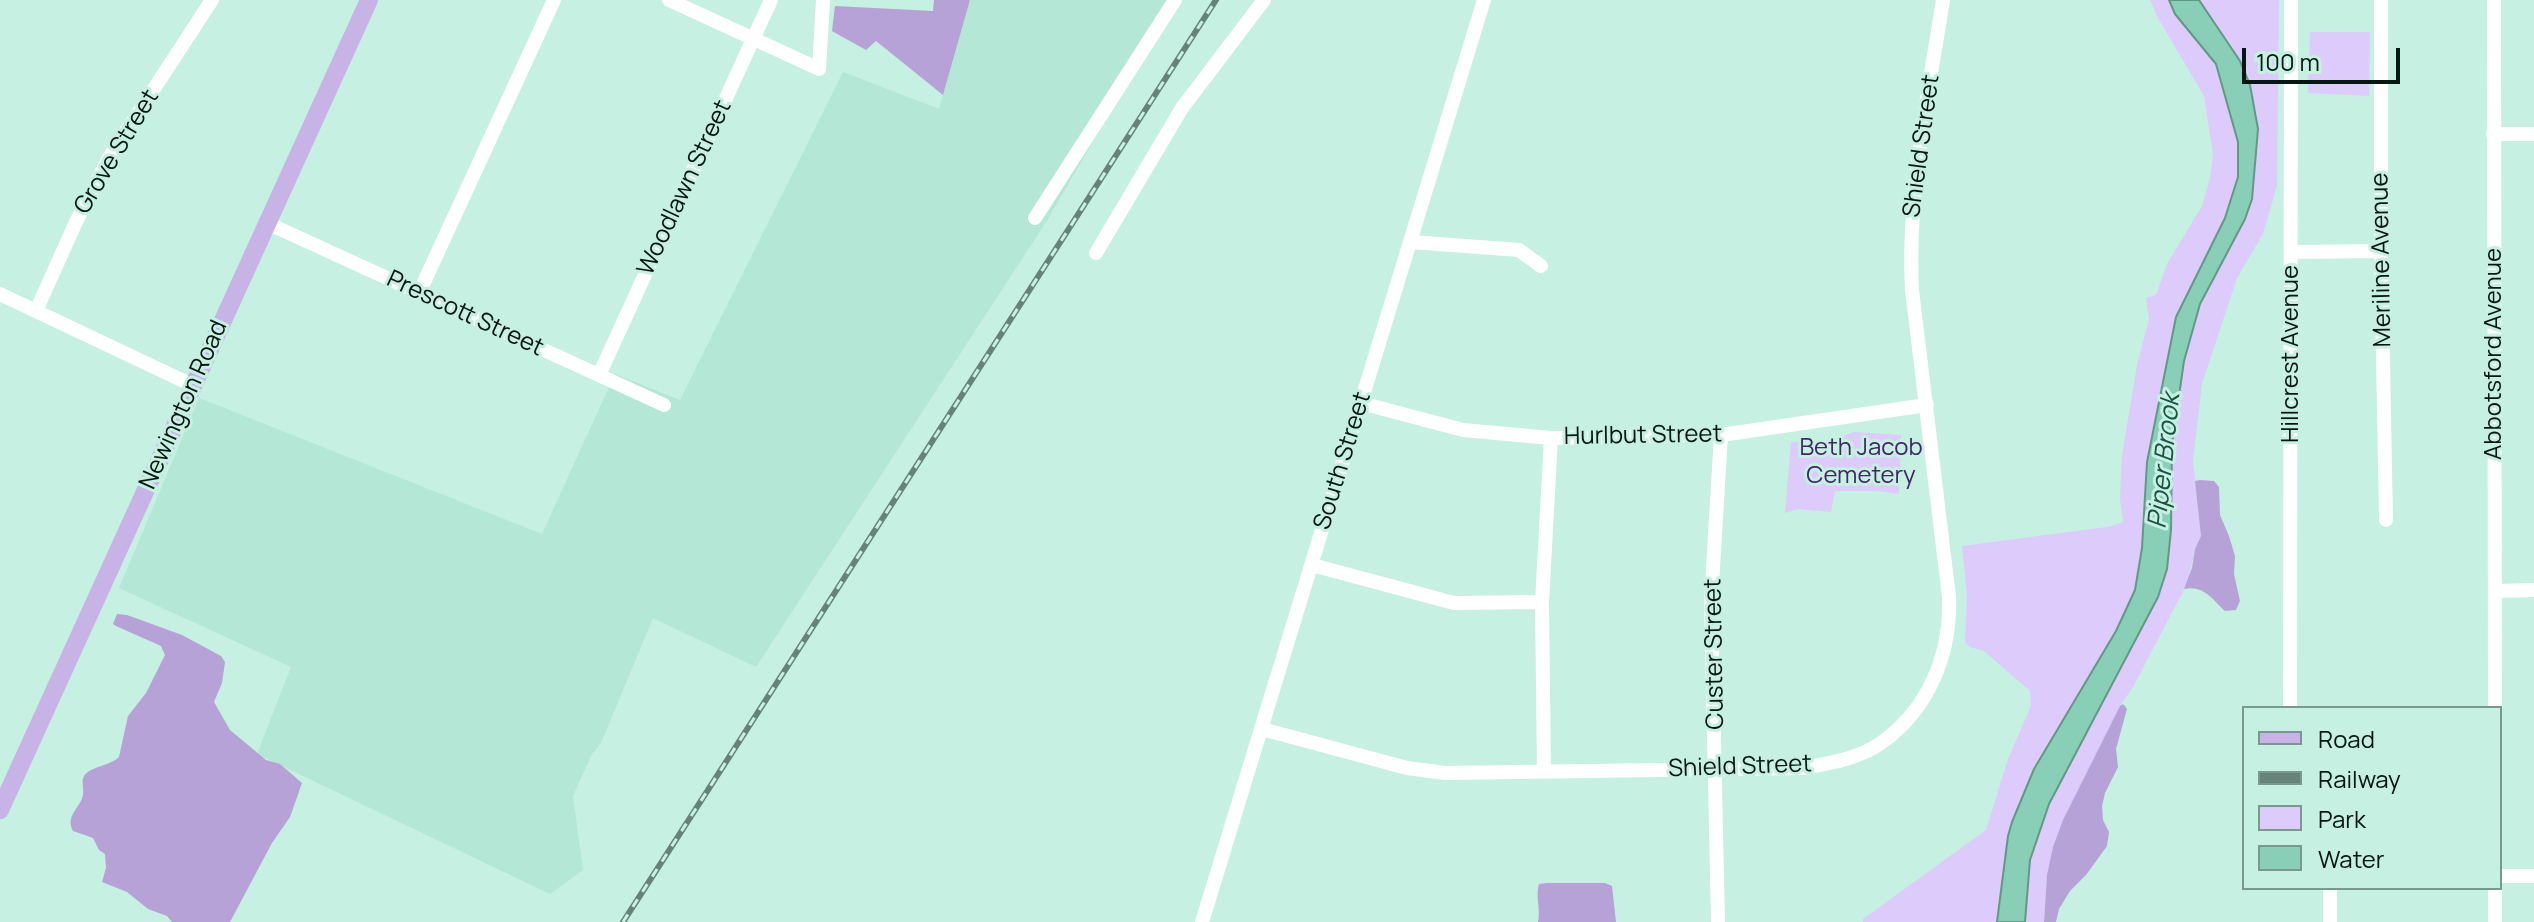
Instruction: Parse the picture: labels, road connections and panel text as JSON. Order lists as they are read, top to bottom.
{
  "streets": {
    "main road": ["Newington Road"],
    "street": [
      "Shield Street",
      "Grove Street",
      "Woodlawn Street",
      "Meriline Avenue",
      "Prescott Street",
      "Hillcrest Avenue",
      "Abbotsford Avenue",
      "Hurlbut Street",
      "South Street",
      "Custer Street"
    ]
  },
  "crossings": [
    ["Shield Street", "Hurlbut Street"],
    ["Shield Street", "South Street"],
    ["Shield Street", "Custer Street"],
    ["Woodlawn Street", "Prescott Street"],
    ["Prescott Street", "Newington Road"],
    ["Hurlbut Street", "South Street"],
    ["Hurlbut Street", "Custer Street"]
  ],
  "water": ["Piper Brook"],
  "parks": ["Beth Jacob Cemetery"],
  "legend": [
    "Road",
    "Railway",
    "Park",
    "Water"
  ],
  "scale_bar": "100 m"
}
